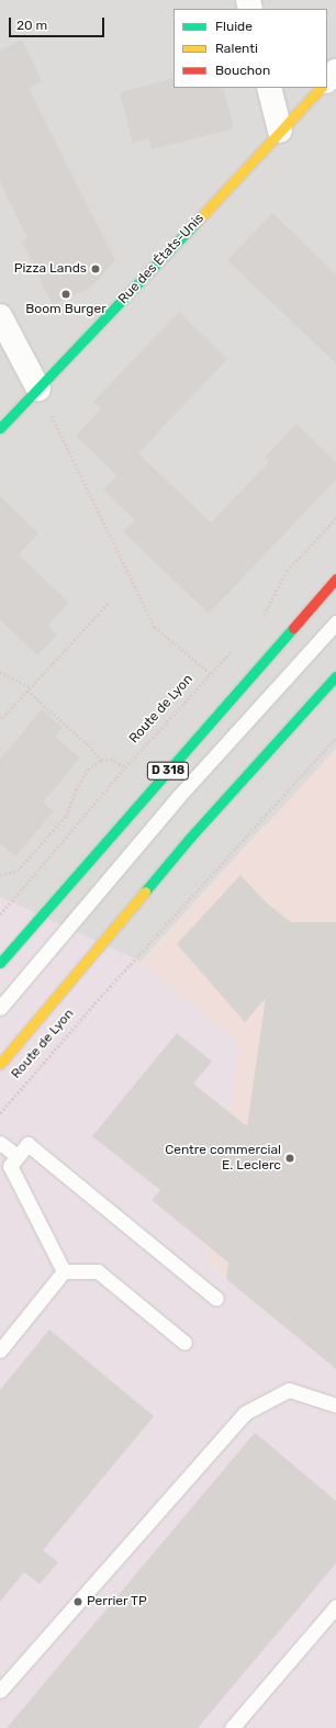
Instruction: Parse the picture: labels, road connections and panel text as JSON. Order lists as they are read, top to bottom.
{
  "streets": {
    "main road": ["Rue des États-Unis", "Route de Lyon", "D 318"]
  },
  "places": [
    "Pizza Lands",
    "Boom Burger",
    "Centre commercial E. Leclerc",
    "Perrier TP"
  ],
  "legend": ["Fluide", "Ralenti", "Bouchon"],
  "scale_bar": "20 m"
}
